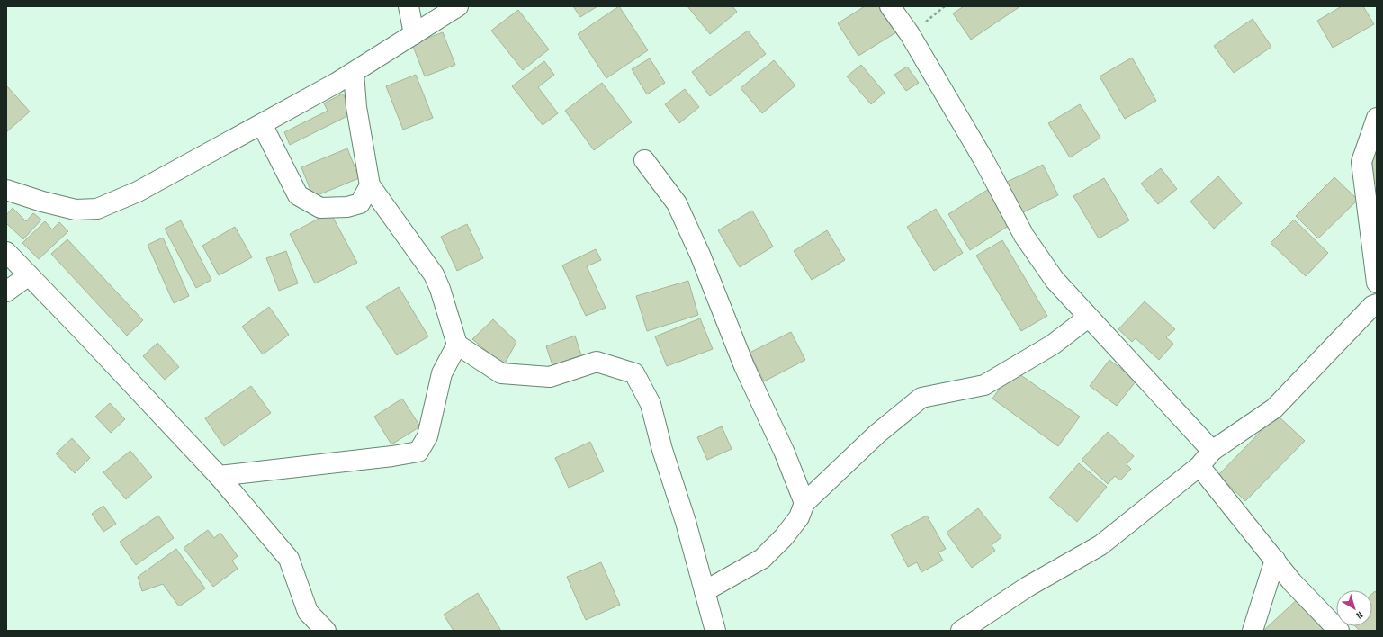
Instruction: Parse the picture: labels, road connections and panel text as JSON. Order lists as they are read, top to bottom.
{
  "north": "bottom right"
}
